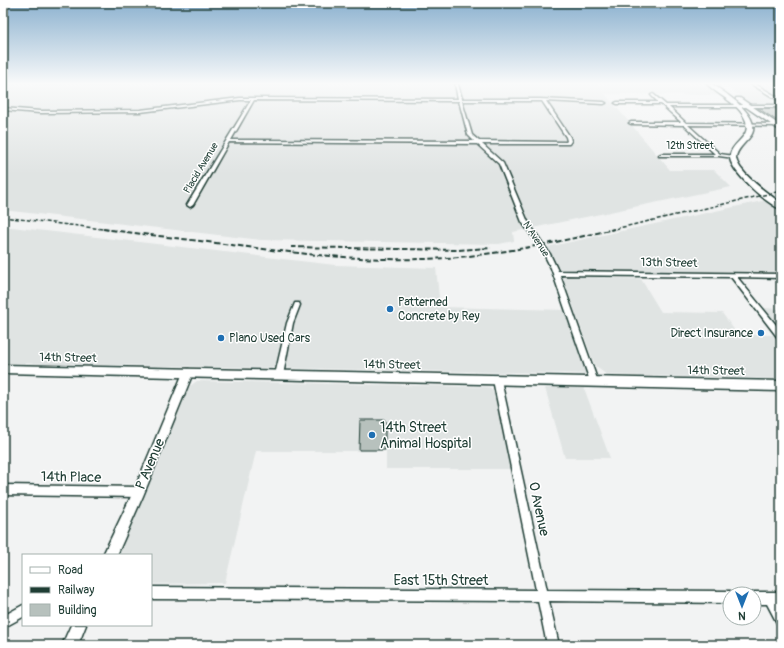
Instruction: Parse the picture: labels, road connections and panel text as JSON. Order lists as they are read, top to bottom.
{
  "streets": {
    "main road": ["14th Street"],
    "street": [
      "12th Street",
      "Placid Avenue",
      "N Avenue",
      "13th Street",
      "P Avenue",
      "14th Place",
      "O Avenue",
      "East 15th Street"
    ]
  },
  "crossings": [
    ["N Avenue", "13th Street"],
    ["N Avenue", "14th Street"],
    ["14th Street", "P Avenue"],
    ["14th Street", "O Avenue"],
    ["P Avenue", "14th Place"],
    ["O Avenue", "East 15th Street"]
  ],
  "places": [
    "Patterned Concrete by Rey",
    "Direct Insurance",
    "Plano Used Cars",
    "14th Street Animal Hospital"
  ],
  "legend": ["Road", "Railway", "Building"],
  "north": "bottom"
}
